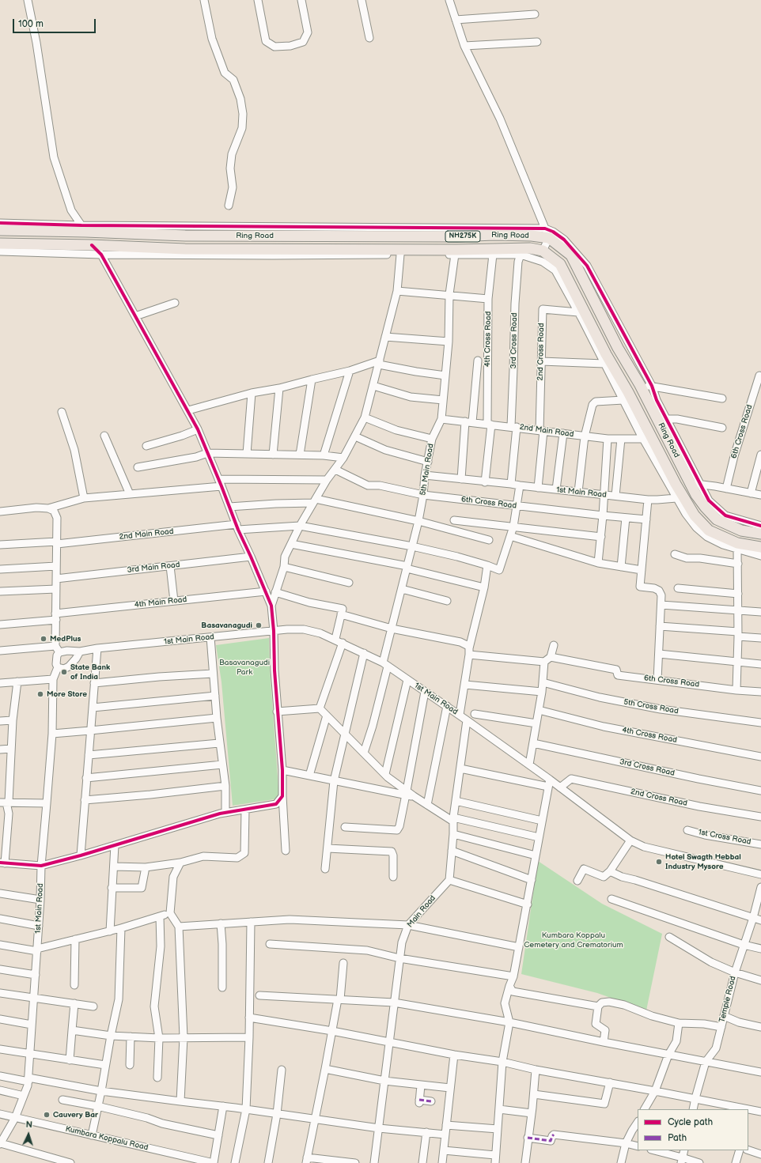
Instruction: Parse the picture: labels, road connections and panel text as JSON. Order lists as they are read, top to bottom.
{
  "streets": {
    "highway": ["Ring Road", "NH275K"],
    "street": [
      "4th Cross Road",
      "3rd Cross Road",
      "2nd Cross Road",
      "2nd Main Road",
      "6th Cross Road",
      "5th Main Road",
      "1st Main Road",
      "3rd Main Road",
      "4th Main Road",
      "5th Cross Road",
      "1st Cross Road",
      "Main Road",
      "Temple Road",
      "Kumbara Koppalu Road"
    ]
  },
  "crossings": [
    ["Ring Road", "2nd Main Road"],
    ["Ring Road", "1st Main Road"],
    ["4th Cross Road", "2nd Main Road"],
    ["4th Cross Road", "1st Main Road"],
    ["3rd Cross Road", "2nd Main Road"],
    ["3rd Cross Road", "1st Main Road"],
    ["2nd Cross Road", "2nd Main Road"],
    ["2nd Cross Road", "1st Main Road"],
    ["2nd Main Road", "5th Main Road"],
    ["6th Cross Road", "5th Main Road"],
    ["5th Main Road", "1st Main Road"],
    ["1st Main Road", "Kumbara Koppalu Road"]
  ],
  "parks": ["Basavanagudi Park", "Kumbara Koppalu Cemetery and Crematorium"],
  "places": [
    "Basavanagudi",
    "MedPlus",
    "State Bank of India",
    "More Store",
    "Hotel Swagth Hebbal Industry Mysore",
    "Cauvery Bar"
  ],
  "legend": ["Cycle path", "Path"],
  "scale_bar": "100 m",
  "north": "top"
}
